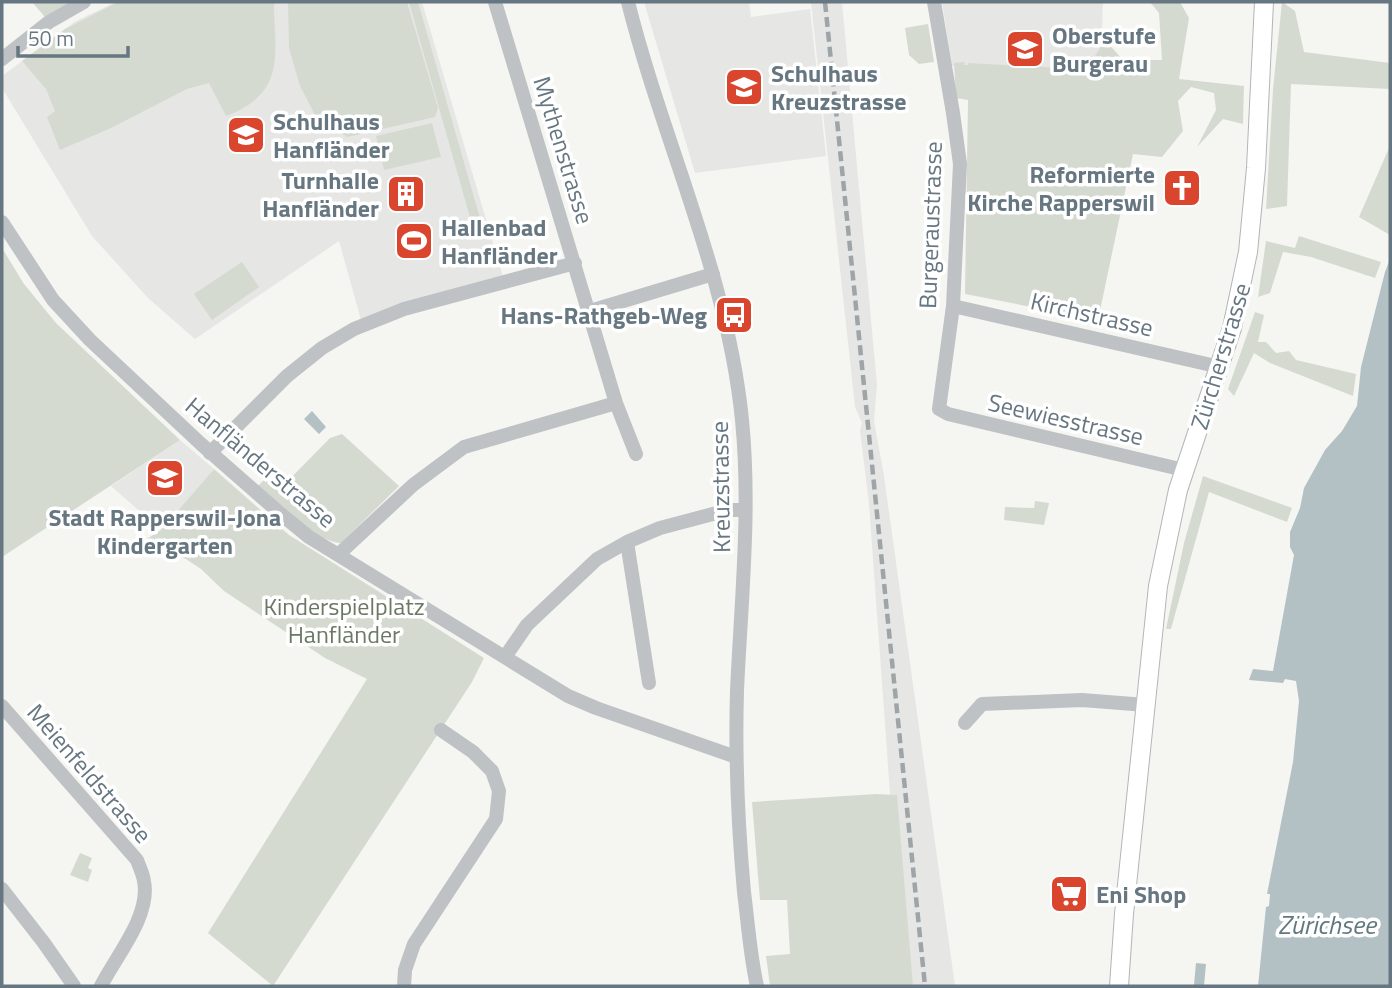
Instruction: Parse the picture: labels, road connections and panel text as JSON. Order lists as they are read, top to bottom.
{
  "streets": {
    "main road": ["Zürcherstrasse"],
    "street": [
      "Mythenstrasse",
      "Burgeraustrasse",
      "Kirchstrasse",
      "Seewiesstrasse",
      "Hanfländerstrasse",
      "Kreuzstrasse",
      "Meienfeldstrasse"
    ]
  },
  "crossings": [
    ["Burgeraustrasse", "Kirchstrasse"],
    ["Burgeraustrasse", "Seewiesstrasse"],
    ["Kirchstrasse", "Zürcherstrasse"],
    ["Zürcherstrasse", "Seewiesstrasse"],
    ["Hanfländerstrasse", "Kreuzstrasse"]
  ],
  "water": ["Zürichsee"],
  "parks": ["Kinderspielplatz Hanfländer"],
  "places": {
    "school or university": [
      "Oberstufe Burgerau",
      "Schulhaus Kreuzstrasse",
      "Schulhaus Hanfländer",
      "Stadt Rapperswil-Jona Kindergarten"
    ],
    "church": ["Reformierte Kirche Rapperswil"],
    "building": ["Turnhalle Hanfländer"],
    "sports": ["Hallenbad Hanfländer"],
    "bus stop": ["Hans-Rathgeb-Weg"],
    "supermarket": ["Eni Shop"]
  },
  "scale_bar": "50 m"
}
